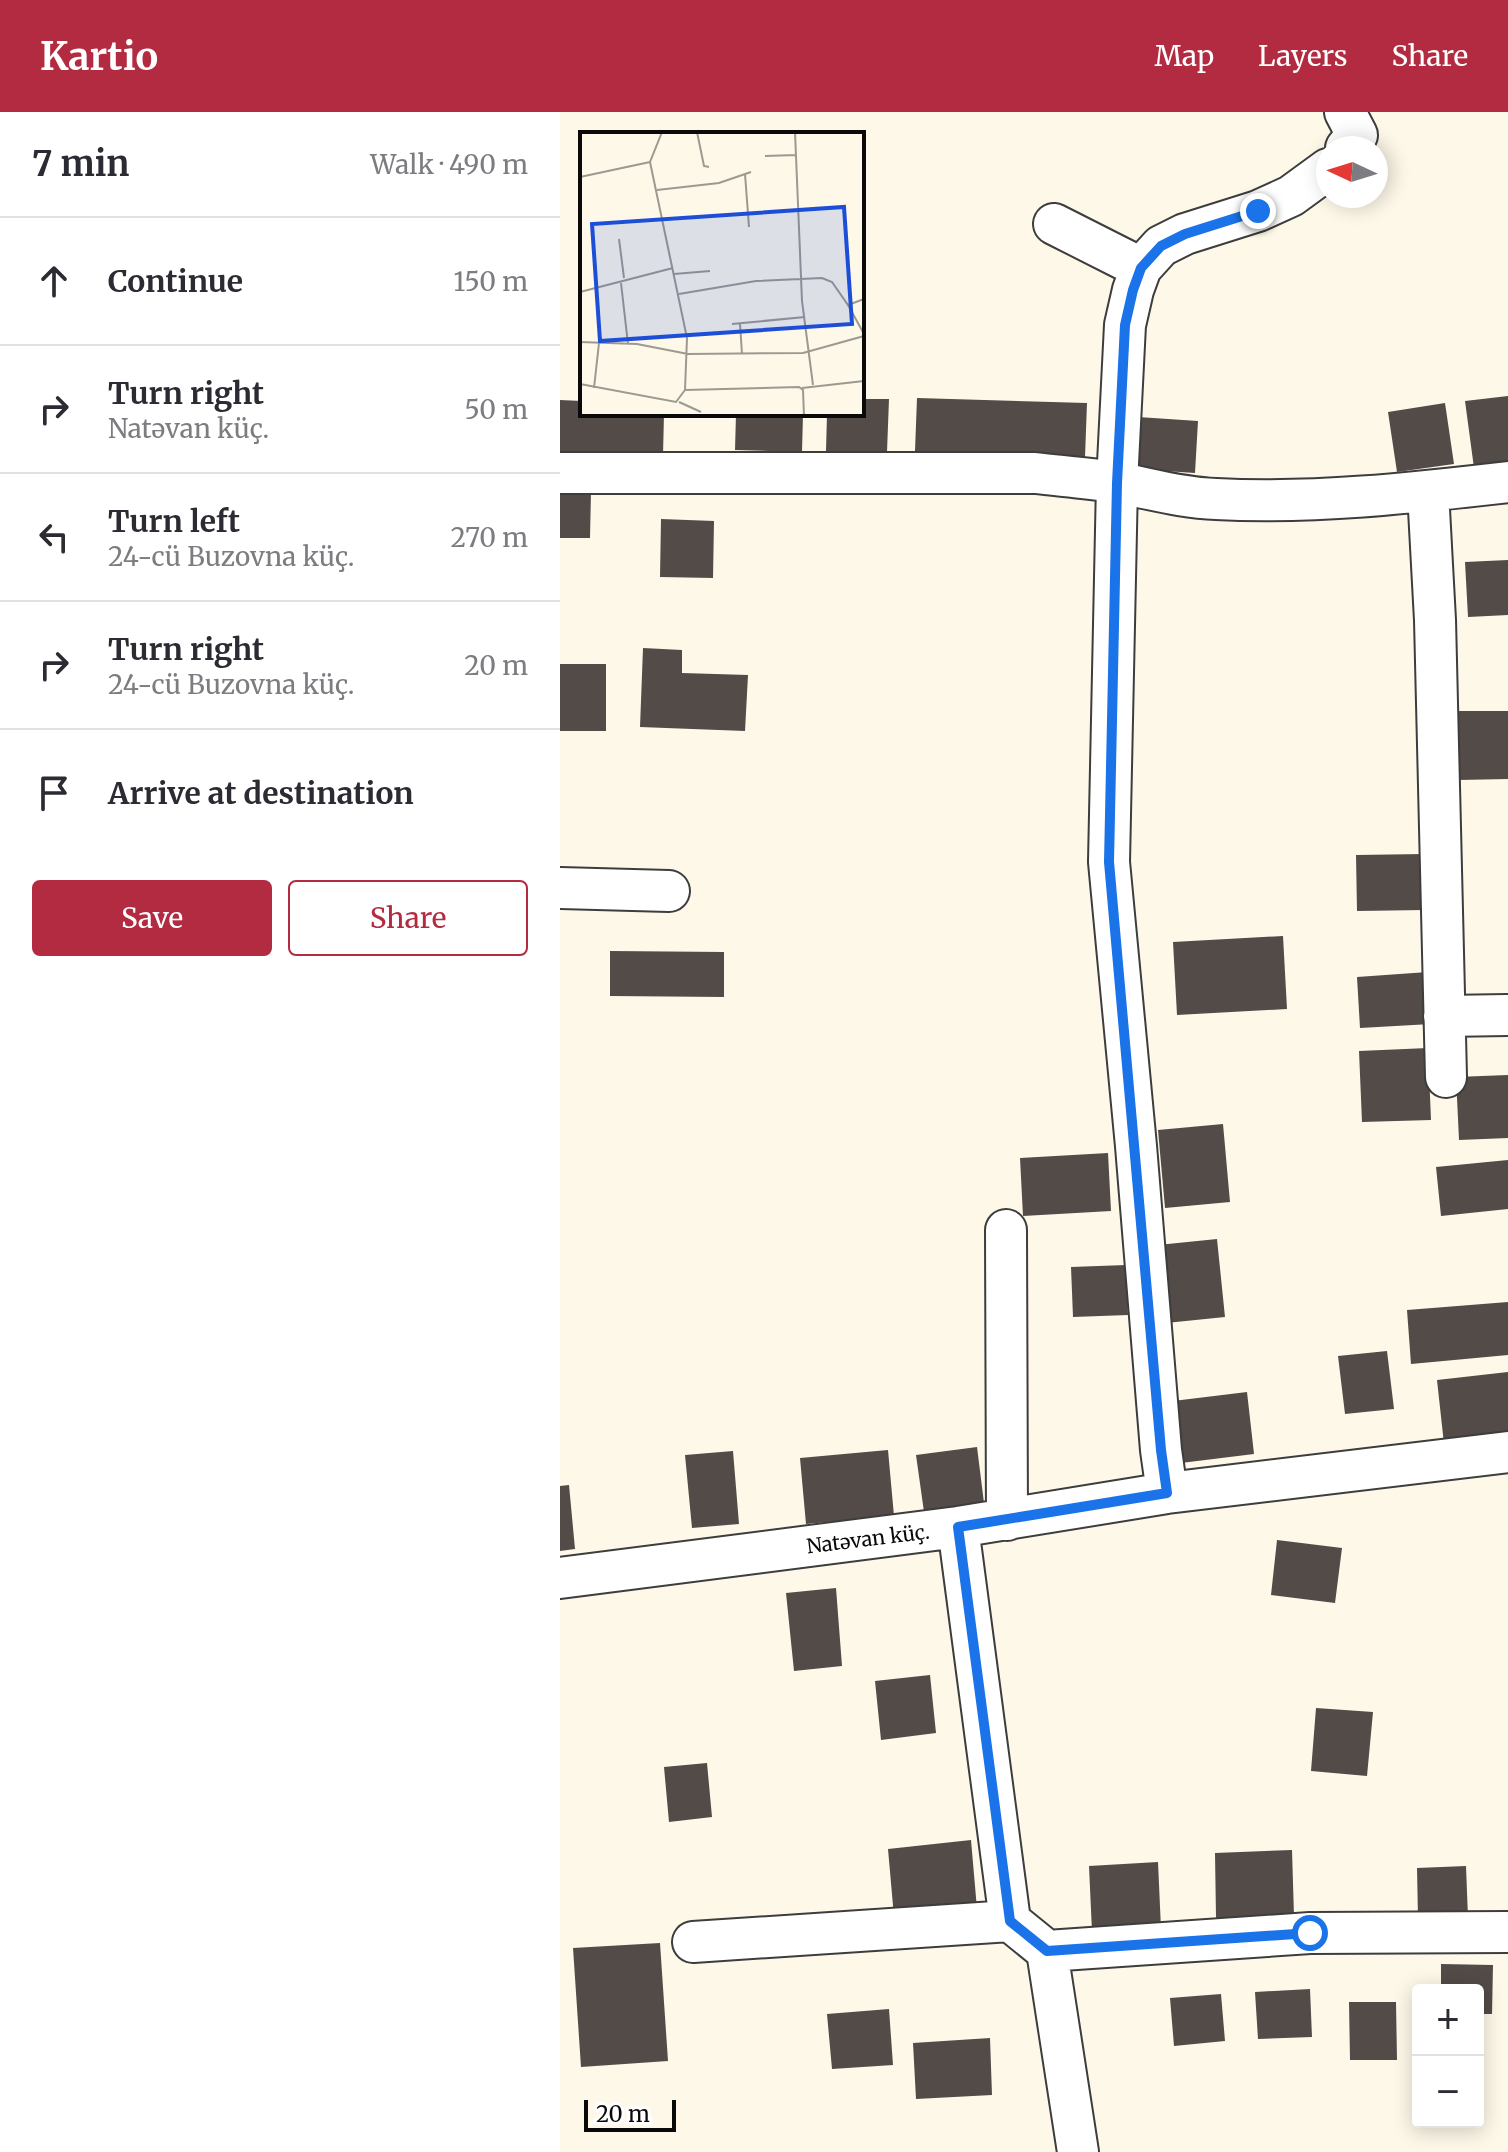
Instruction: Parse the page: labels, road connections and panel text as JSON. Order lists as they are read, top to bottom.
{
  "streets": {
    "street": ["Natəvan küç."]
  },
  "scale_bar": "20 m",
  "north": "left",
  "page": {
    "header": "Kartio",
    "nav": ["Map", "Layers", "Share"],
    "heading": ["7 min", "Walk · 490 m"],
    "list": [
      ["Continue", "150 m"],
      ["Turn right", "Natəvan küç.", "50 m"],
      ["Turn left", "24-cü Buzovna küç.", "270 m"],
      ["Turn right", "24-cü Buzovna küç.", "20 m"],
      "Arrive at destination"
    ],
    "buttons": ["Save", "Share"],
    "map_buttons": ["+", "−"],
    "scale": "20 m"
  }
}
